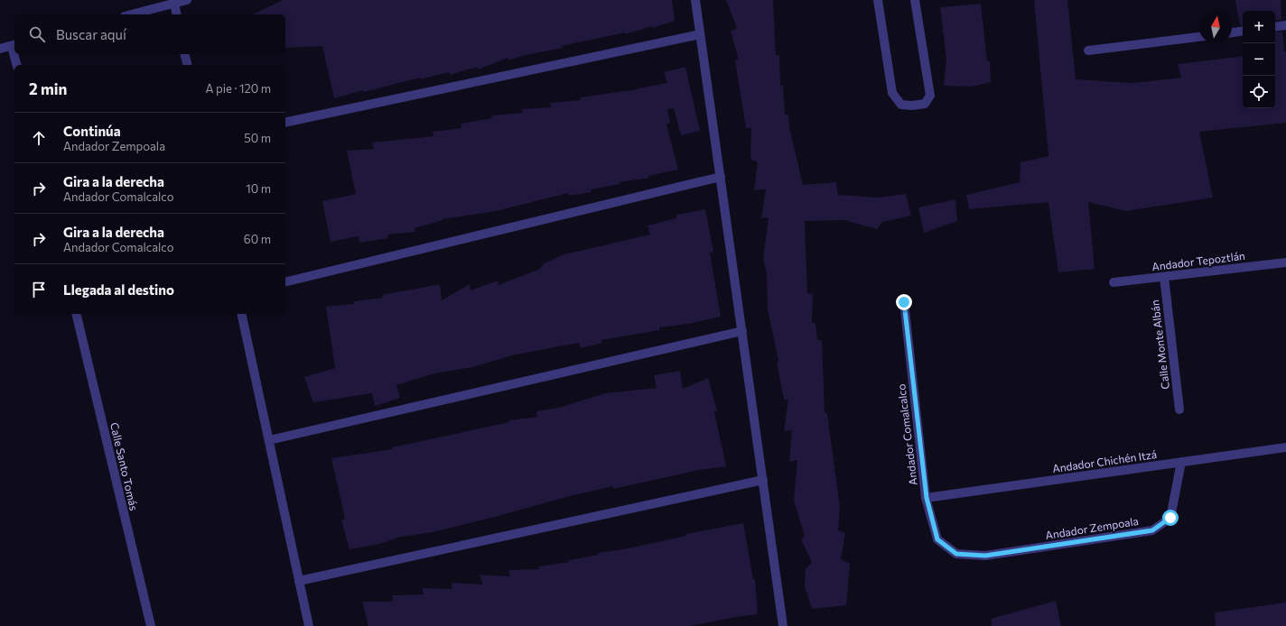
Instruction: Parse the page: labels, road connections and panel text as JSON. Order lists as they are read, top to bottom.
{
  "streets": {
    "street": [
      "Andador Tepoztlán",
      "Calle Monte Albán",
      "Andador Comalcalco",
      "Andador Chichén Itzá",
      "Calle Santo Tomás",
      "Andador Zempoala"
    ]
  },
  "crossings": [
    ["Andador Tepoztlán", "Calle Monte Albán"],
    ["Andador Comalcalco", "Andador Chichén Itzá"],
    ["Andador Comalcalco", "Andador Zempoala"],
    ["Andador Chichén Itzá", "Andador Zempoala"]
  ],
  "north": "top",
  "page": {
    "map_buttons": ["+", "−"],
    "search": "Buscar aquí",
    "heading": ["2 min", "A pie · 120 m"],
    "list": [
      ["Continúa", "Andador Zempoala", "50 m"],
      ["Gira a la derecha", "Andador Comalcalco", "10 m"],
      ["Gira a la derecha", "Andador Comalcalco", "60 m"],
      "Llegada al destino"
    ]
  }
}
